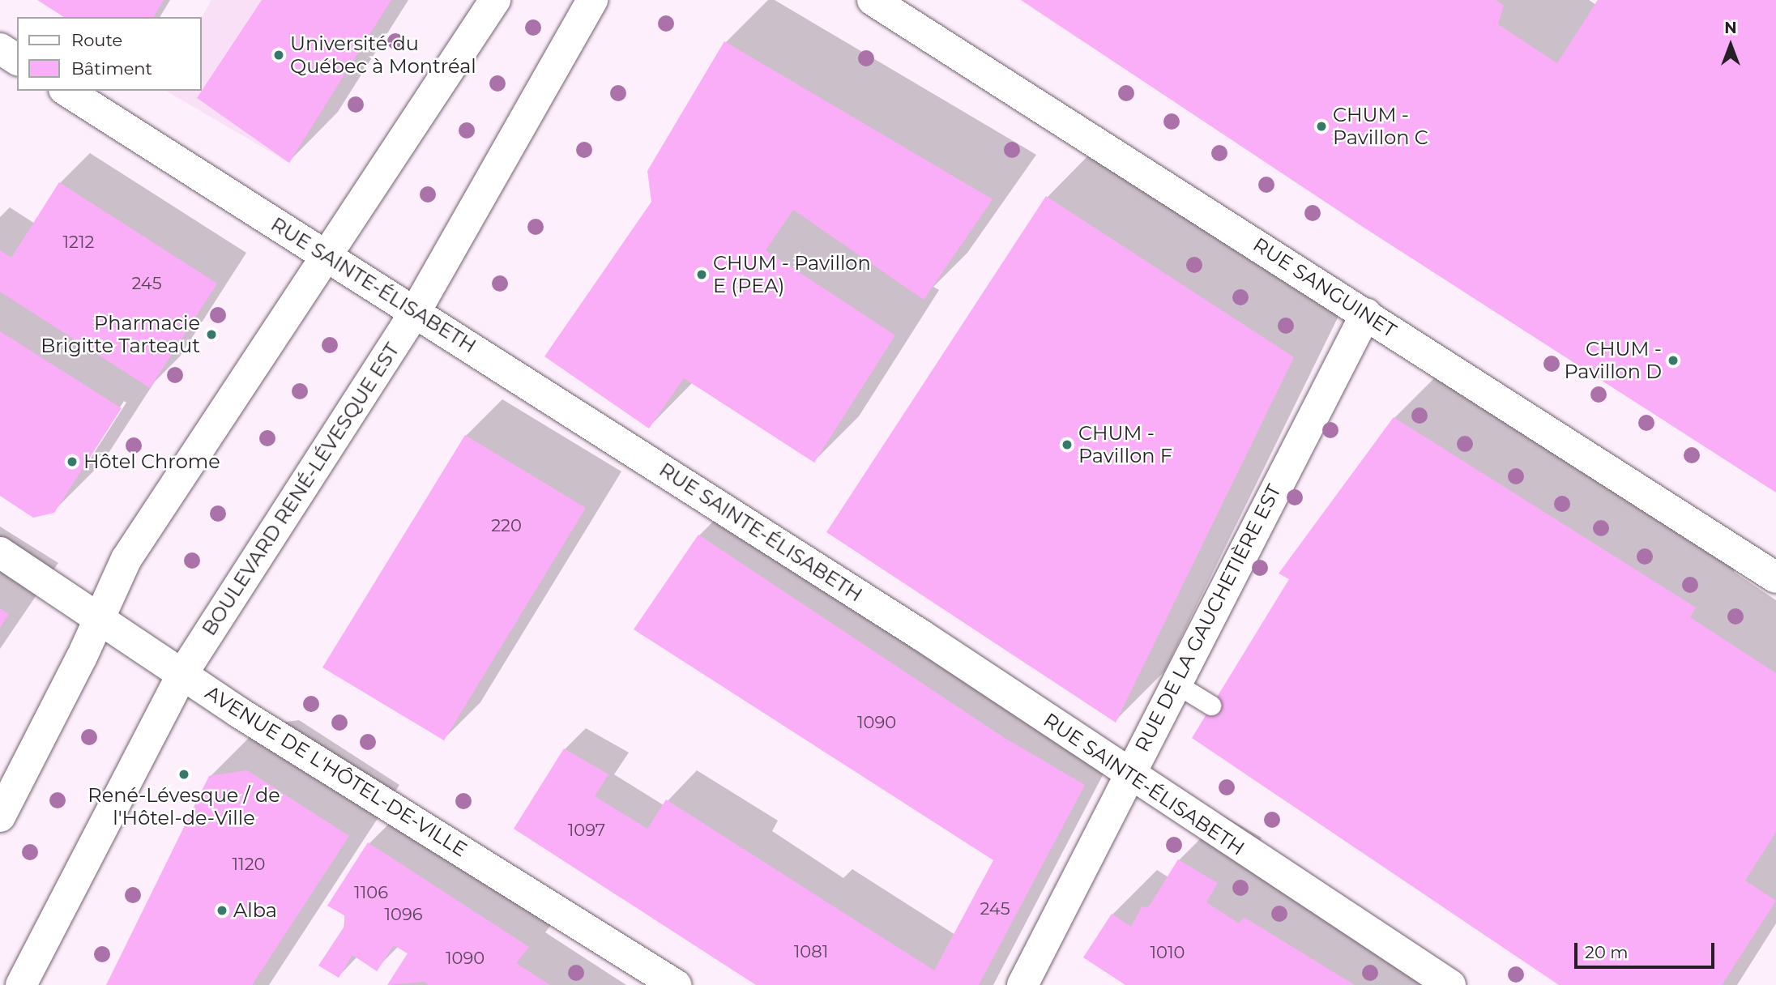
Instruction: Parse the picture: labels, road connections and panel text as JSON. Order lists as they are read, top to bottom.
{
  "streets": {
    "street": [
      "RUE SAINTE-ÉLISABETH",
      "RUE SANGUINET",
      "BOULEVARD RENÉ-LÉVESQUE EST",
      "RUE DE LA GAUCHETIÈRE EST",
      "AVENUE DE L'HÔTEL-DE-VILLE"
    ]
  },
  "crossings": [
    ["RUE SAINTE-ÉLISABETH", "BOULEVARD RENÉ-LÉVESQUE EST"],
    ["RUE SAINTE-ÉLISABETH", "RUE DE LA GAUCHETIÈRE EST"],
    ["RUE SANGUINET", "RUE DE LA GAUCHETIÈRE EST"],
    ["BOULEVARD RENÉ-LÉVESQUE EST", "AVENUE DE L'HÔTEL-DE-VILLE"]
  ],
  "places": [
    "Université du Québec à Montréal",
    "CHUM - Pavillon C",
    "CHUM - Pavillon E (PEA)",
    "Pharmacie Brigitte Tarteaut",
    "CHUM - Pavillon D",
    "CHUM - Pavillon F",
    "Hôtel Chrome",
    "René-Lévesque / de l'Hôtel-de-Ville",
    "Alba"
  ],
  "house_numbers": [
    "1212",
    "245",
    "220",
    "1090",
    "1097",
    "1120",
    "1106",
    "245",
    "1096",
    "1081",
    "1010",
    "1090"
  ],
  "legend": ["Route", "Bâtiment"],
  "scale_bar": "20 m",
  "north": "top"
}
